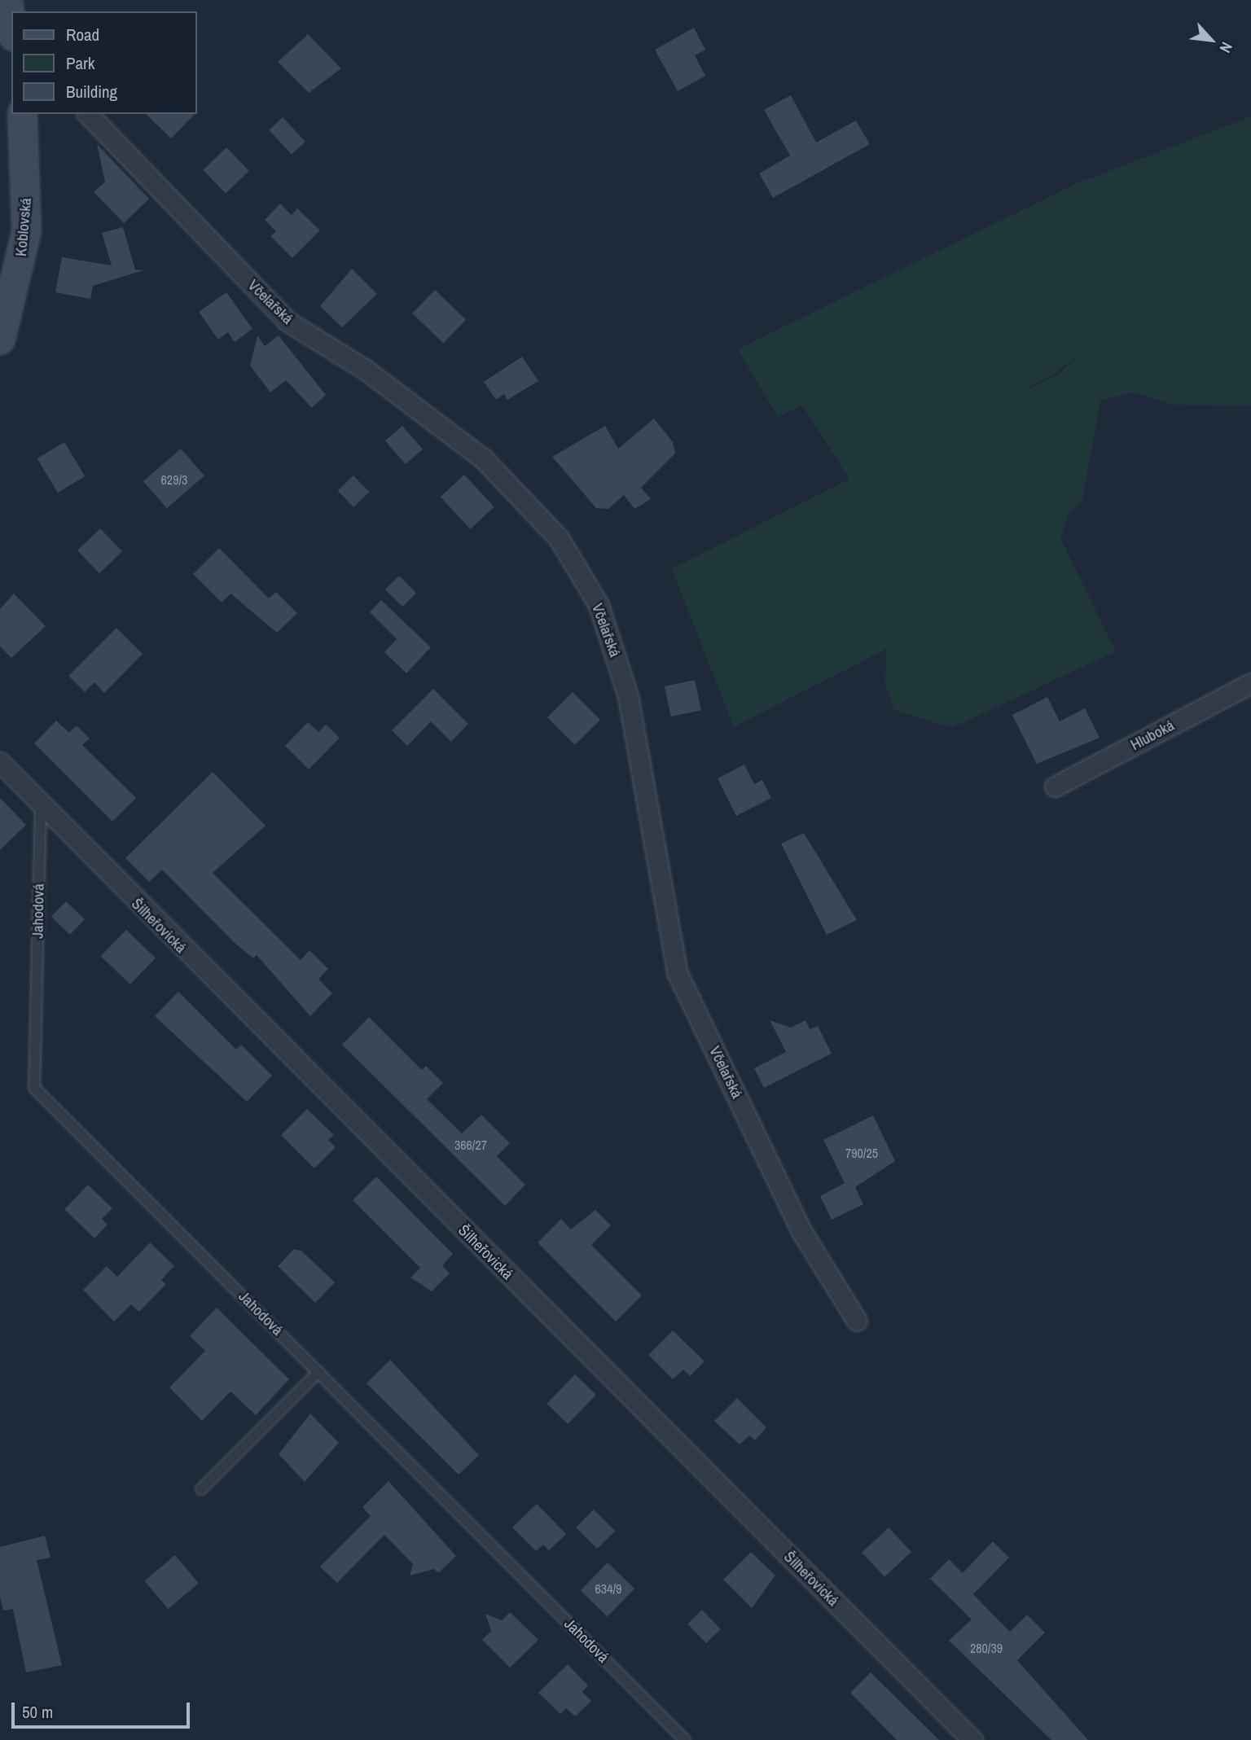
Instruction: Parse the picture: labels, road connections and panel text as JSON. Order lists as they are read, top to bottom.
{
  "streets": {
    "street": [
      "Koblovská",
      "Včelařská",
      "Hluboká",
      "Šilheřovická"
    ],
    "lane": ["Jahodová"]
  },
  "crossings": [
    ["Jahodová", "Šilheřovická"]
  ],
  "house_numbers": [
    "629/3",
    "366/27",
    "790/25",
    "634/9",
    "280/39"
  ],
  "legend": ["Road", "Park", "Building"],
  "scale_bar": "50 m",
  "north": "bottom right"
}
